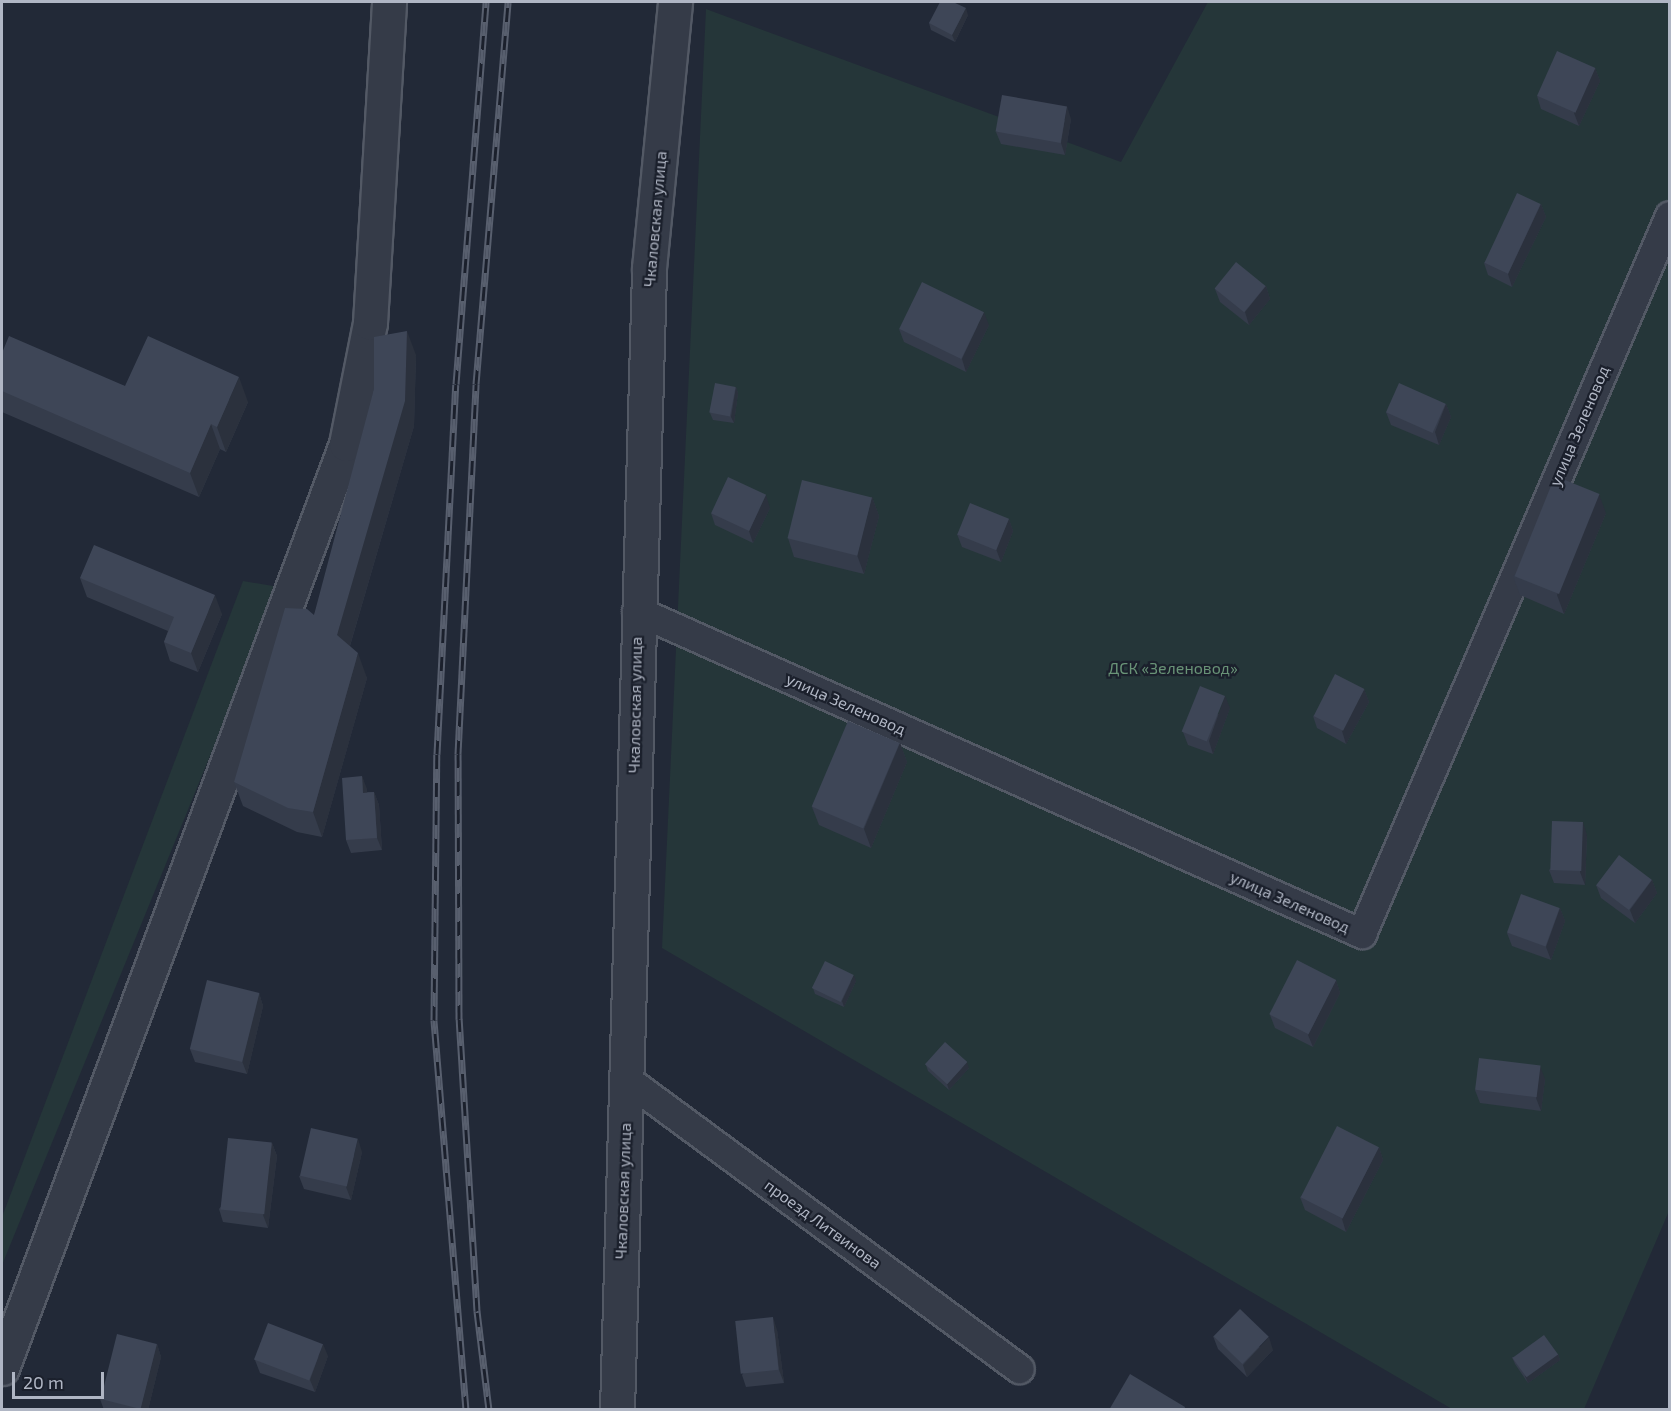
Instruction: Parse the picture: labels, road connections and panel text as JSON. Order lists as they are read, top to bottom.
{
  "streets": {
    "street": ["Чкаловская улица", "улица Зеленовод", "проезд Литвинова"]
  },
  "crossings": [
    ["Чкаловская улица", "улица Зеленовод"],
    ["Чкаловская улица", "проезд Литвинова"]
  ],
  "parks": ["ДСК «Зеленовод»"],
  "scale_bar": "20 m"
}
